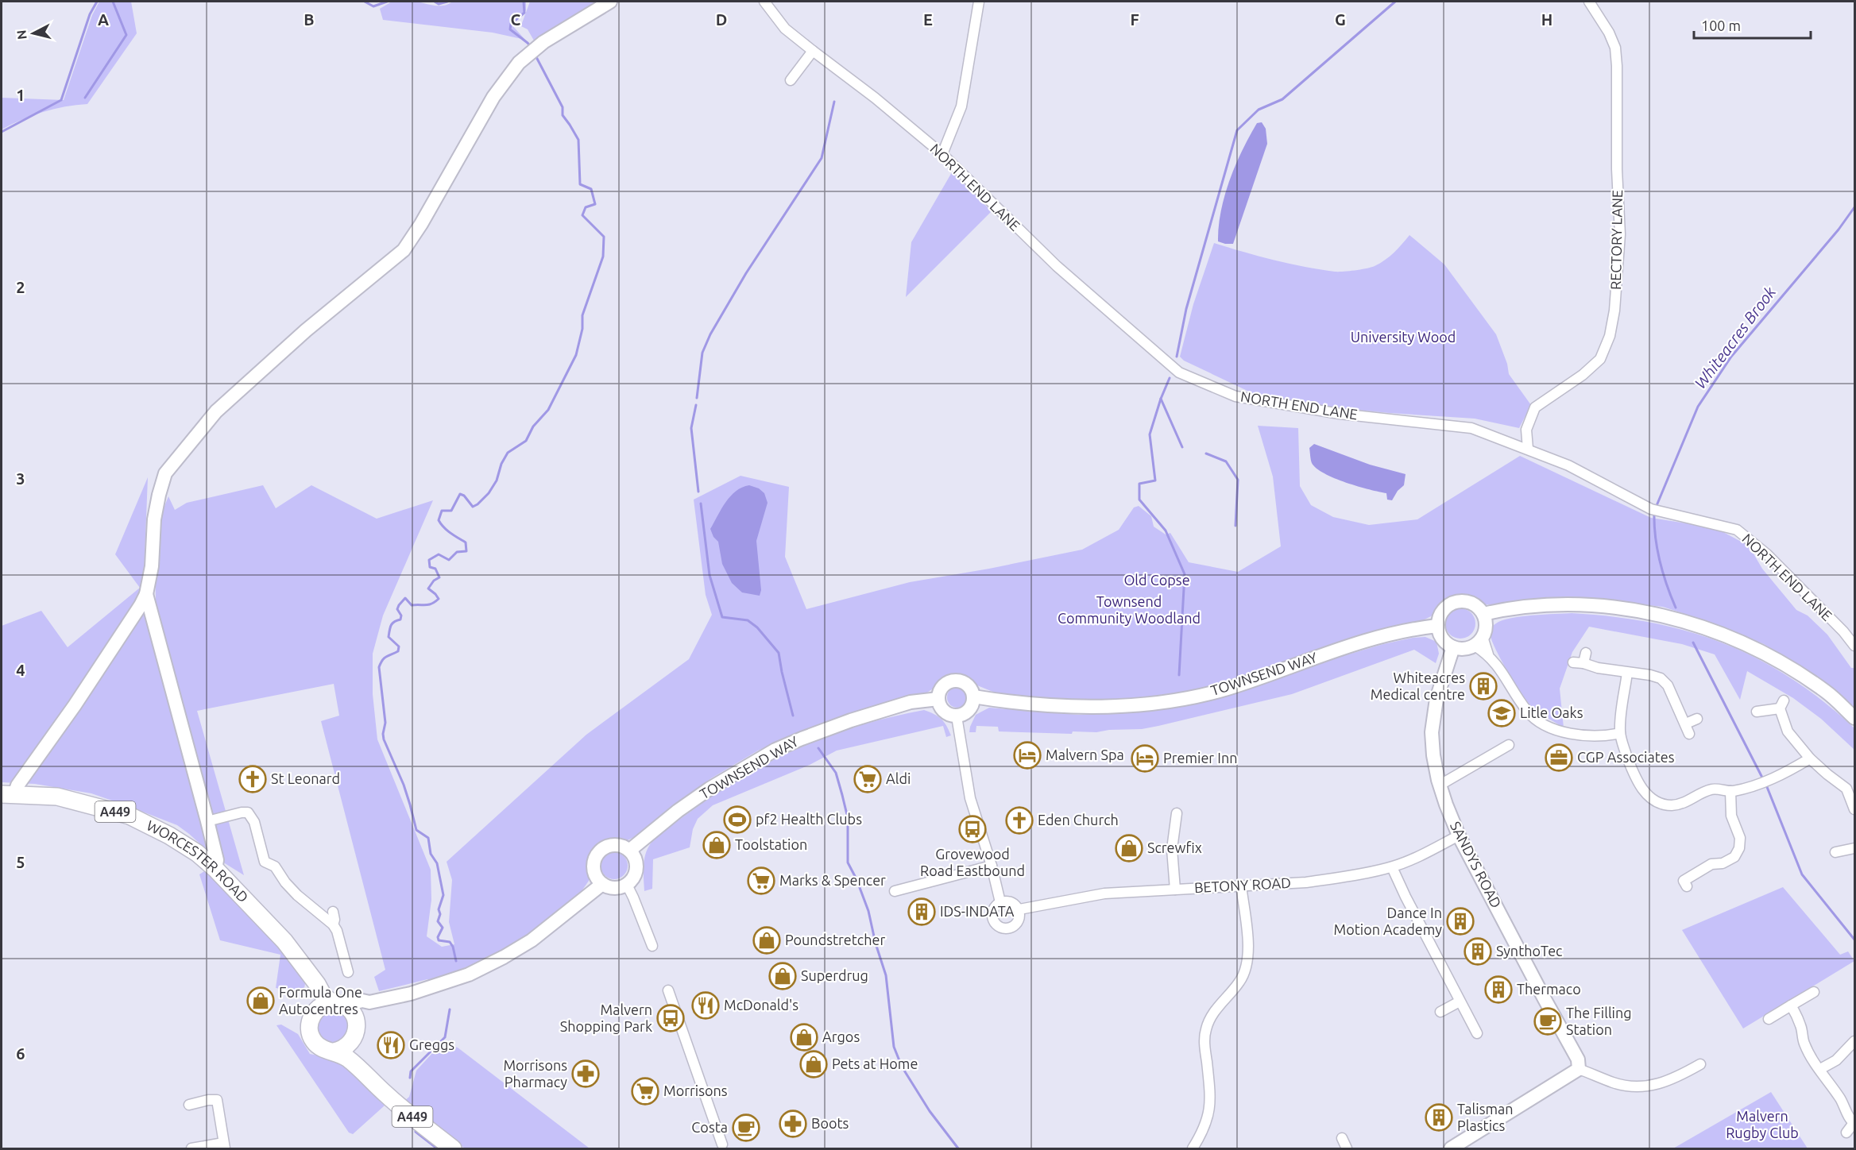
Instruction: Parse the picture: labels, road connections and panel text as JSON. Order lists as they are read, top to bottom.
{
  "streets": {
    "highway": ["A449", "WORCESTER ROAD"],
    "main road": ["TOWNSEND WAY", "SANDYS ROAD"],
    "street": ["NORTH END LANE", "RECTORY LANE", "BETONY ROAD"]
  },
  "crossings": [
    ["NORTH END LANE", "RECTORY LANE"],
    ["TOWNSEND WAY", "SANDYS ROAD"],
    ["A449", "WORCESTER ROAD"],
    ["SANDYS ROAD", "BETONY ROAD"]
  ],
  "water": ["Whiteacres Brook"],
  "parks": [
    "University Wood",
    "Old Copse",
    "Townsend Community Woodland",
    "Malvern Rugby Club"
  ],
  "places": {
    "building": [
      "Whiteacres Medical centre",
      "IDS-INDATA",
      "Dance In Motion Academy",
      "SynthoTec",
      "Thermaco",
      "Talisman Plastics"
    ],
    "school or university": ["Litle Oaks"],
    "hotel": ["Malvern Spa", "Premier Inn"],
    "office": ["CGP Associates"],
    "church": ["St Leonard", "Eden Church"],
    "supermarket": ["Aldi", "Marks & Spencer", "Morrisons"],
    "sports": ["pf2 Health Clubs"],
    "bus stop": ["Grovewood Road Eastbound", "Malvern Shopping Park"],
    "shop": [
      "Toolstation",
      "Screwfix",
      "Poundstretcher",
      "Superdrug",
      "Formula One Autocentres",
      "Argos",
      "Pets at Home"
    ],
    "restaurant": ["McDonald's", "Greggs"],
    "cafe": ["The Filling Station", "Costa"],
    "pharmacy": ["Morrisons Pharmacy", "Boots"]
  },
  "scale_bar": "100 m",
  "north": "left",
  "grid": {
    "columns": [
      "A",
      "B",
      "C",
      "D",
      "E",
      "F",
      "G",
      "H"
    ],
    "rows": [
      "1",
      "2",
      "3",
      "4",
      "5",
      "6"
    ]
  }
}
